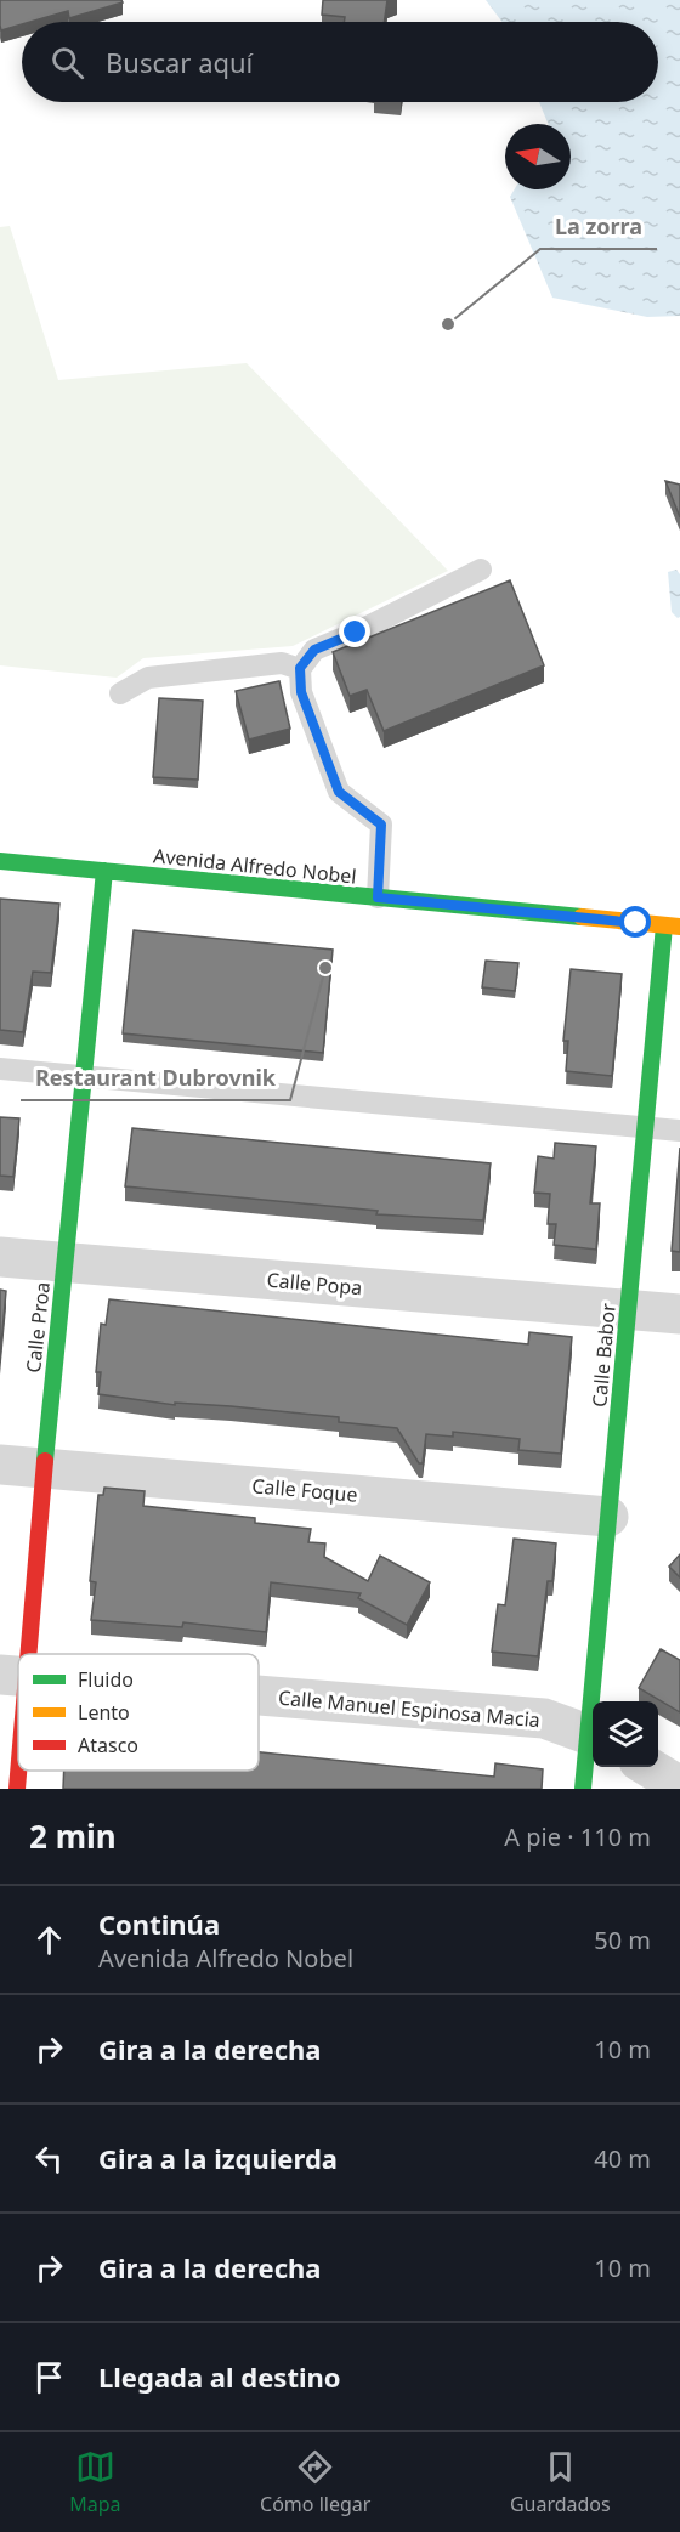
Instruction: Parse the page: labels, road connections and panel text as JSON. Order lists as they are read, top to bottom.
{
  "streets": {
    "street": [
      "Avenida Alfredo Nobel",
      "Calle Popa",
      "Calle Proa",
      "Calle Babor",
      "Calle Foque",
      "Calle Manuel Espinosa Macia"
    ]
  },
  "crossings": [
    ["Avenida Alfredo Nobel", "Calle Proa"],
    ["Avenida Alfredo Nobel", "Calle Babor"],
    ["Calle Popa", "Calle Proa"],
    ["Calle Popa", "Calle Babor"],
    ["Calle Proa", "Calle Foque"],
    ["Calle Babor", "Calle Foque"]
  ],
  "places": ["La zorra", "Restaurant Dubrovnik"],
  "legend": ["Fluido", "Lento", "Atasco"],
  "north": "left",
  "page": {
    "search": "Buscar aquí",
    "heading": ["2 min", "A pie · 110 m"],
    "list": [
      ["Continúa", "Avenida Alfredo Nobel", "50 m"],
      ["Gira a la derecha", "10 m"],
      ["Gira a la izquierda", "40 m"],
      ["Gira a la derecha", "10 m"],
      "Llegada al destino"
    ],
    "nav": ["Mapa", "Cómo llegar", "Guardados"]
  }
}
